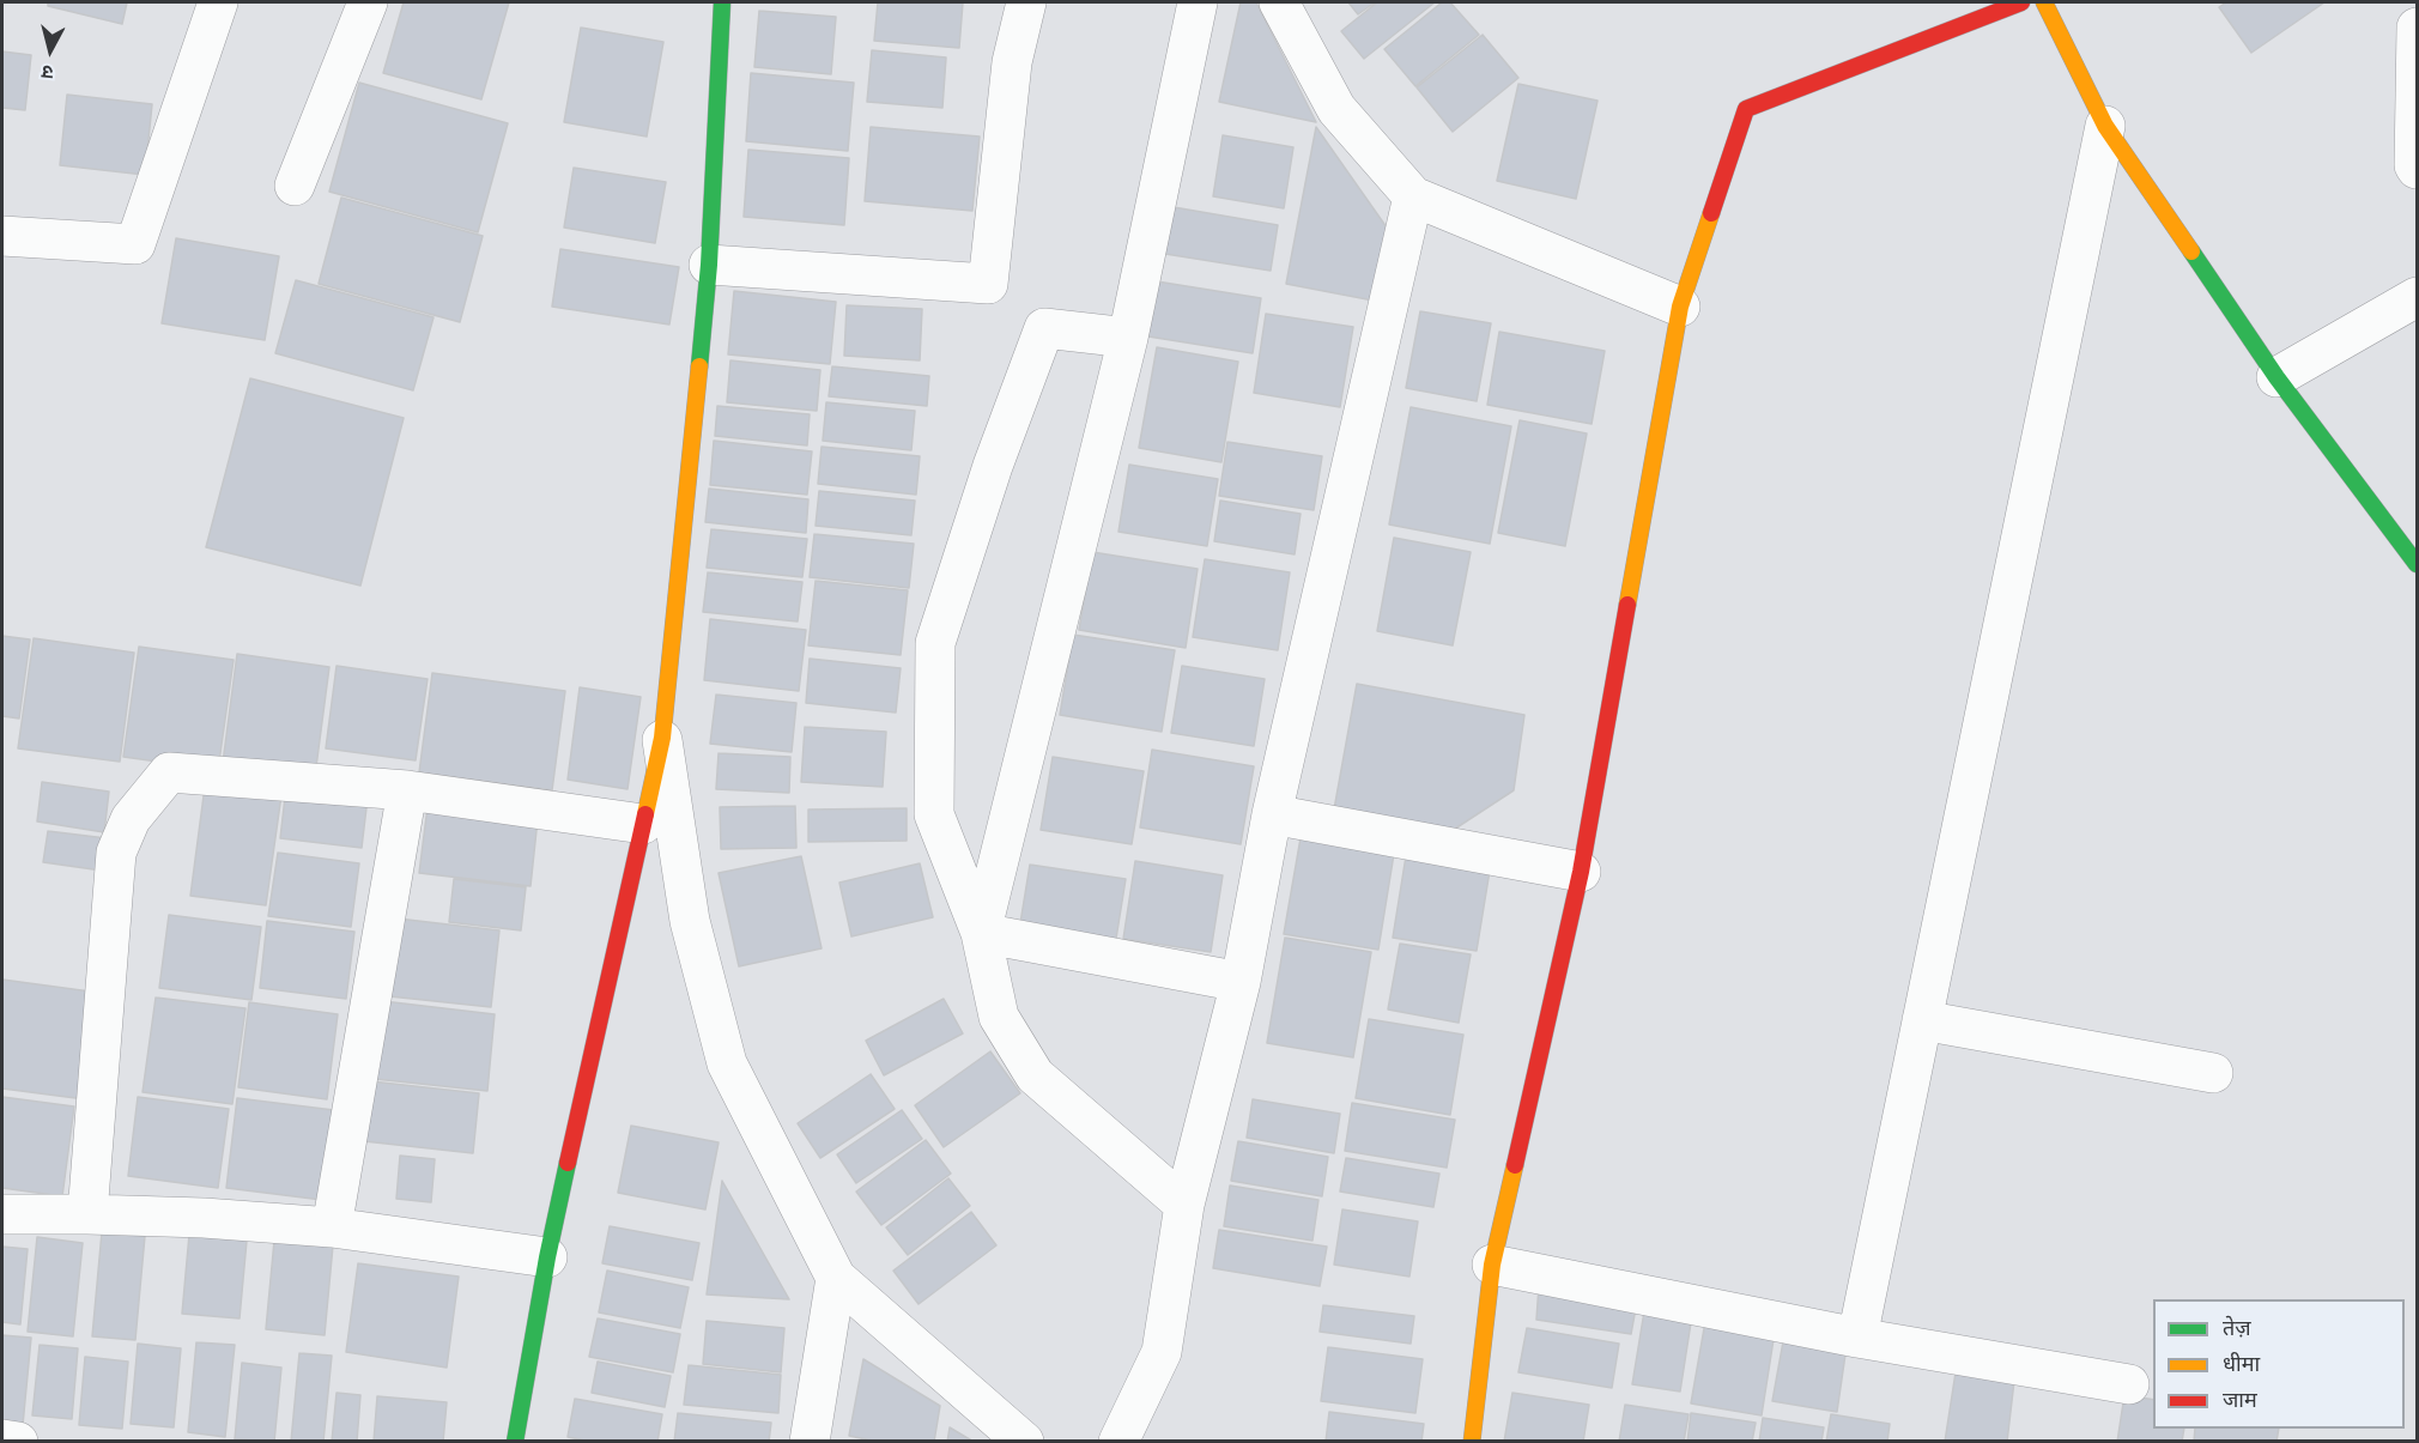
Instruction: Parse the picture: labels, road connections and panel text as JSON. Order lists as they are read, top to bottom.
{
  "legend": ["तेज़", "धीमा", "जाम"],
  "north": "bottom"
}
